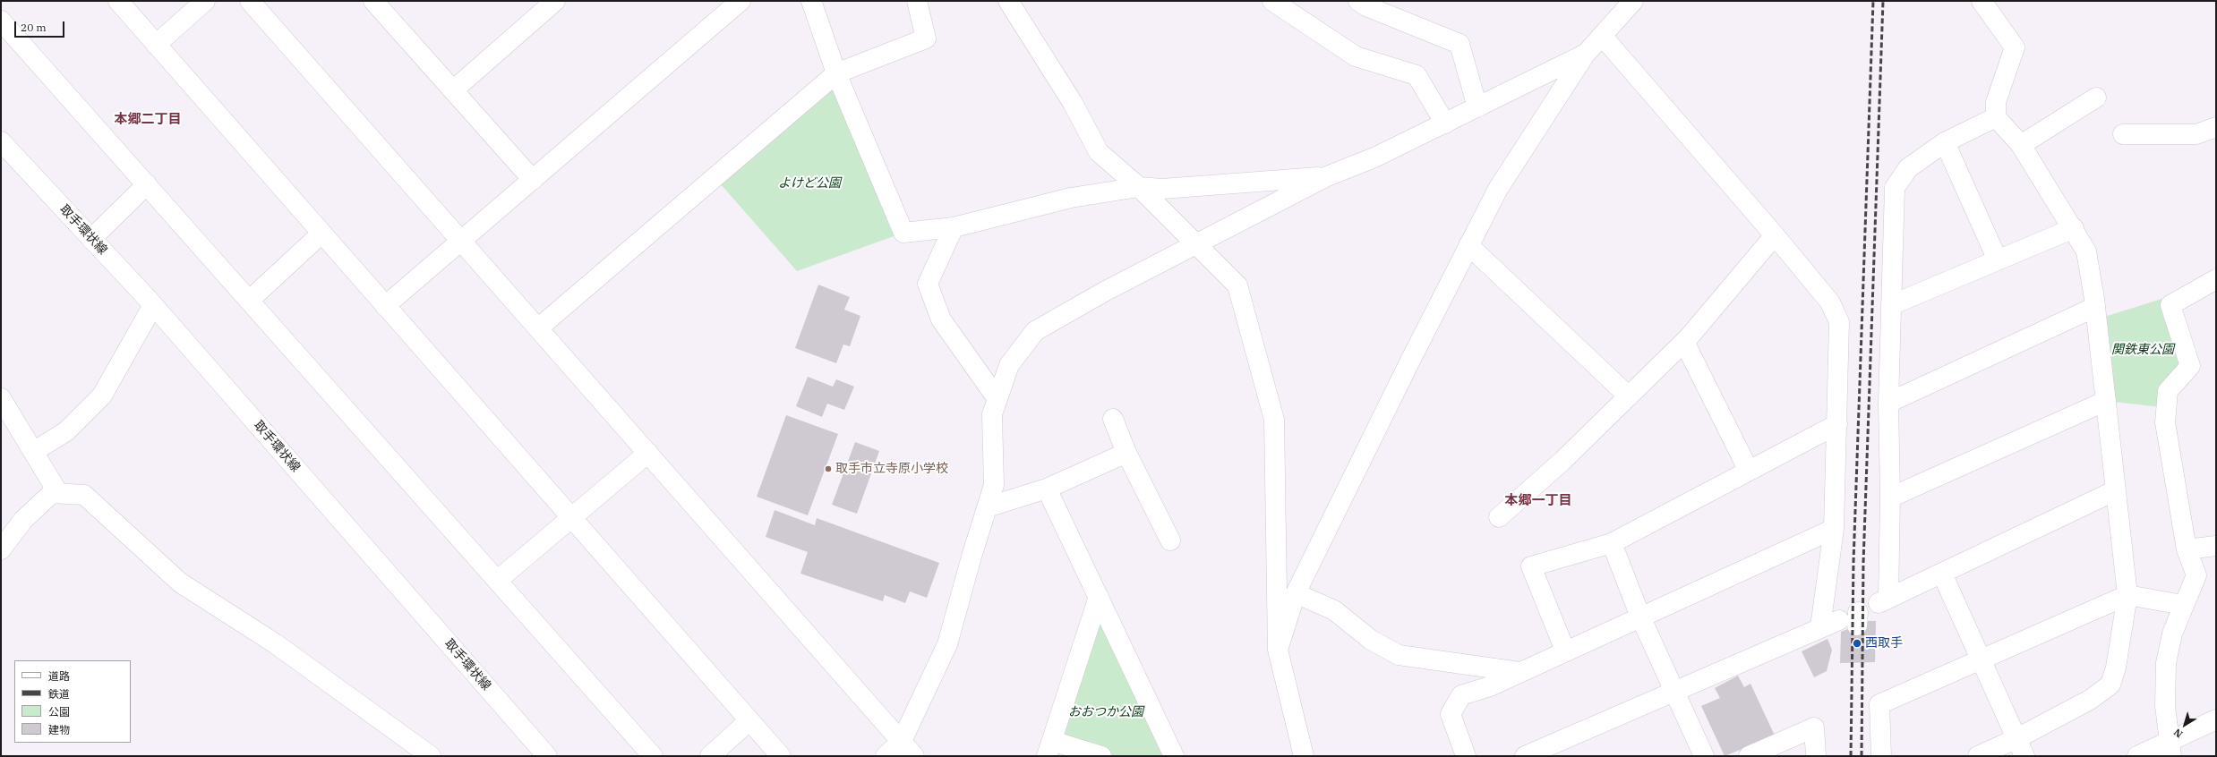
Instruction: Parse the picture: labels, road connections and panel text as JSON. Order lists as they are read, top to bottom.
{
  "streets": {
    "street": ["取手環状線"]
  },
  "districts": ["本郷二丁目", "本郷一丁目"],
  "parks": ["よけど公園", "関鉄東公園", "おおつか公園"],
  "places": ["取手市立寺原小学校", "西取手"],
  "legend": [
    "道路",
    "鉄道",
    "公園",
    "建物"
  ],
  "scale_bar": "20 m",
  "north": "bottom left"
}
